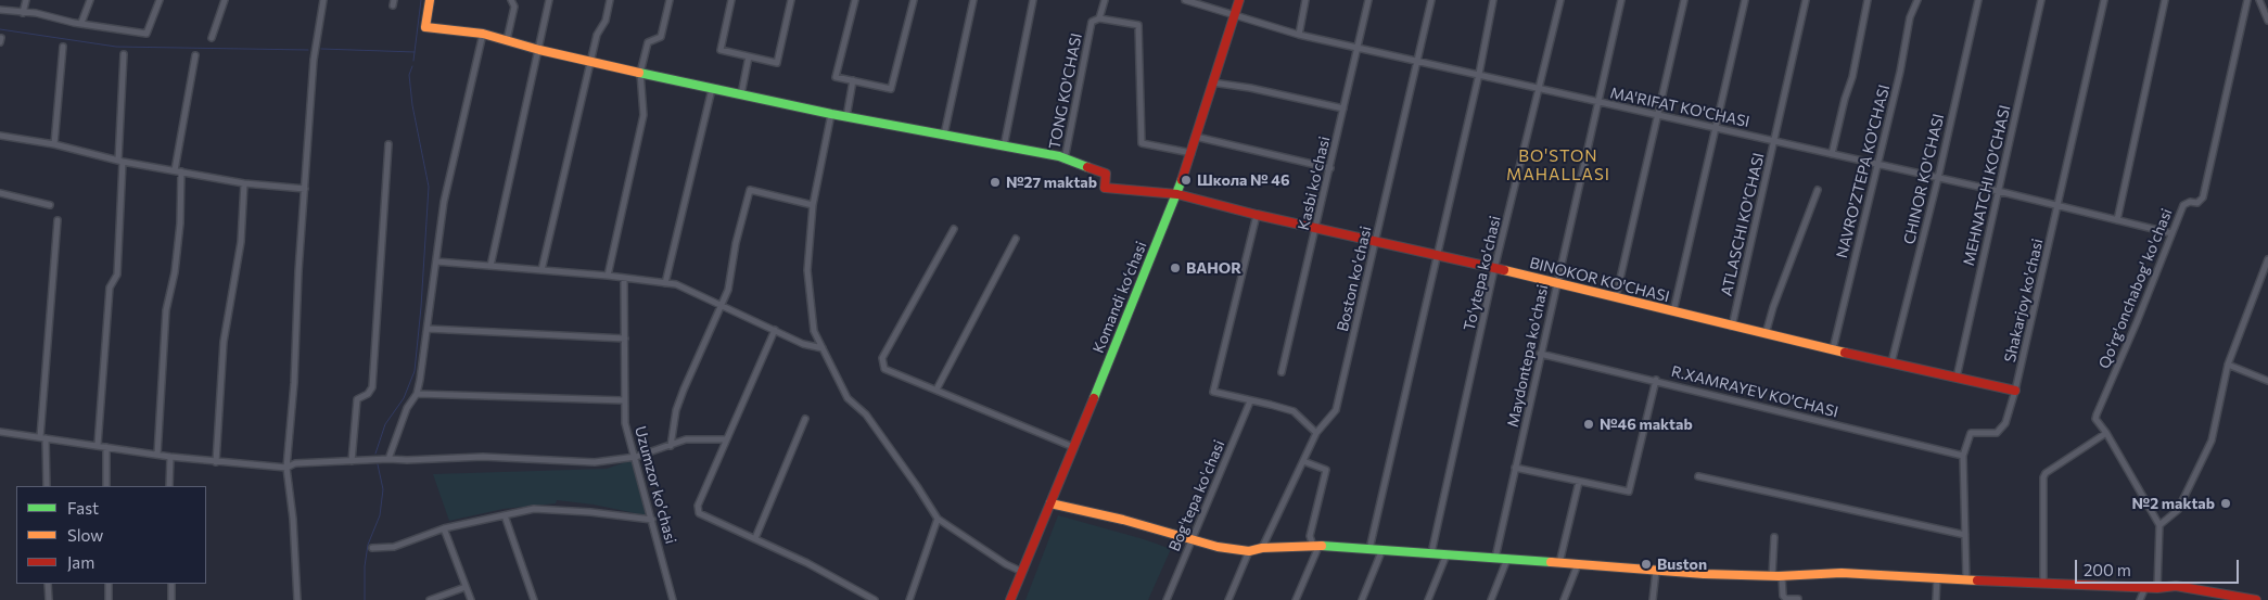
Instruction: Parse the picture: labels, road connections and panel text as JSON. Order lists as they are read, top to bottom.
{
  "streets": {
    "street": [
      "TONG KO'CHASI",
      "MA'RIFAT KO'CHASI",
      "NAVRO'ZTEPA KO'CHASI",
      "CHINOR KO'CHASI",
      "Kasbi ko'chasi",
      "MEHNATCHI KO'CHASI",
      "ATLASCHI KO'CHASI",
      "To'ytepa ko'chasi",
      "Boston ko'chasi",
      "BINOKOR KO'CHASI",
      "Qo'rg'onchabog' ko'chasi",
      "Komandi ko‘chasi",
      "Shakarjoy ko'chasi",
      "Maydontepa ko'chasi",
      "R.XAMRAYEV KO'CHASI",
      "Uzumzor ko'chasi",
      "Bog'tepa ko'chasi"
    ]
  },
  "crossings": [
    ["TONG KO'CHASI", "BINOKOR KO'CHASI"],
    ["MA'RIFAT KO'CHASI", "NAVRO'ZTEPA KO'CHASI"],
    ["MA'RIFAT KO'CHASI", "CHINOR KO'CHASI"],
    ["MA'RIFAT KO'CHASI", "Kasbi ko'chasi"],
    ["MA'RIFAT KO'CHASI", "MEHNATCHI KO'CHASI"],
    ["MA'RIFAT KO'CHASI", "ATLASCHI KO'CHASI"],
    ["MA'RIFAT KO'CHASI", "To'ytepa ko'chasi"],
    ["MA'RIFAT KO'CHASI", "Boston ko'chasi"],
    ["MA'RIFAT KO'CHASI", "Qo'rg'onchabog' ko'chasi"],
    ["MA'RIFAT KO'CHASI", "Komandi ko‘chasi"],
    ["MA'RIFAT KO'CHASI", "Shakarjoy ko'chasi"],
    ["MA'RIFAT KO'CHASI", "Maydontepa ko'chasi"],
    ["NAVRO'ZTEPA KO'CHASI", "BINOKOR KO'CHASI"],
    ["CHINOR KO'CHASI", "BINOKOR KO'CHASI"],
    ["Kasbi ko'chasi", "BINOKOR KO'CHASI"],
    ["MEHNATCHI KO'CHASI", "BINOKOR KO'CHASI"],
    ["ATLASCHI KO'CHASI", "BINOKOR KO'CHASI"],
    ["To'ytepa ko'chasi", "BINOKOR KO'CHASI"],
    ["Boston ko'chasi", "BINOKOR KO'CHASI"],
    ["BINOKOR KO'CHASI", "Komandi ko‘chasi"],
    ["BINOKOR KO'CHASI", "Shakarjoy ko'chasi"],
    ["BINOKOR KO'CHASI", "Maydontepa ko'chasi"],
    ["Shakarjoy ko'chasi", "R.XAMRAYEV KO'CHASI"],
    ["Maydontepa ko'chasi", "R.XAMRAYEV KO'CHASI"]
  ],
  "districts": ["BO'STON MAHALLASI"],
  "places": [
    "Школа № 46",
    "№27 maktab",
    "BAHOR",
    "№46 maktab",
    "№2 maktab",
    "Buston"
  ],
  "legend": ["Fast", "Slow", "Jam"],
  "scale_bar": "200 m"
}
